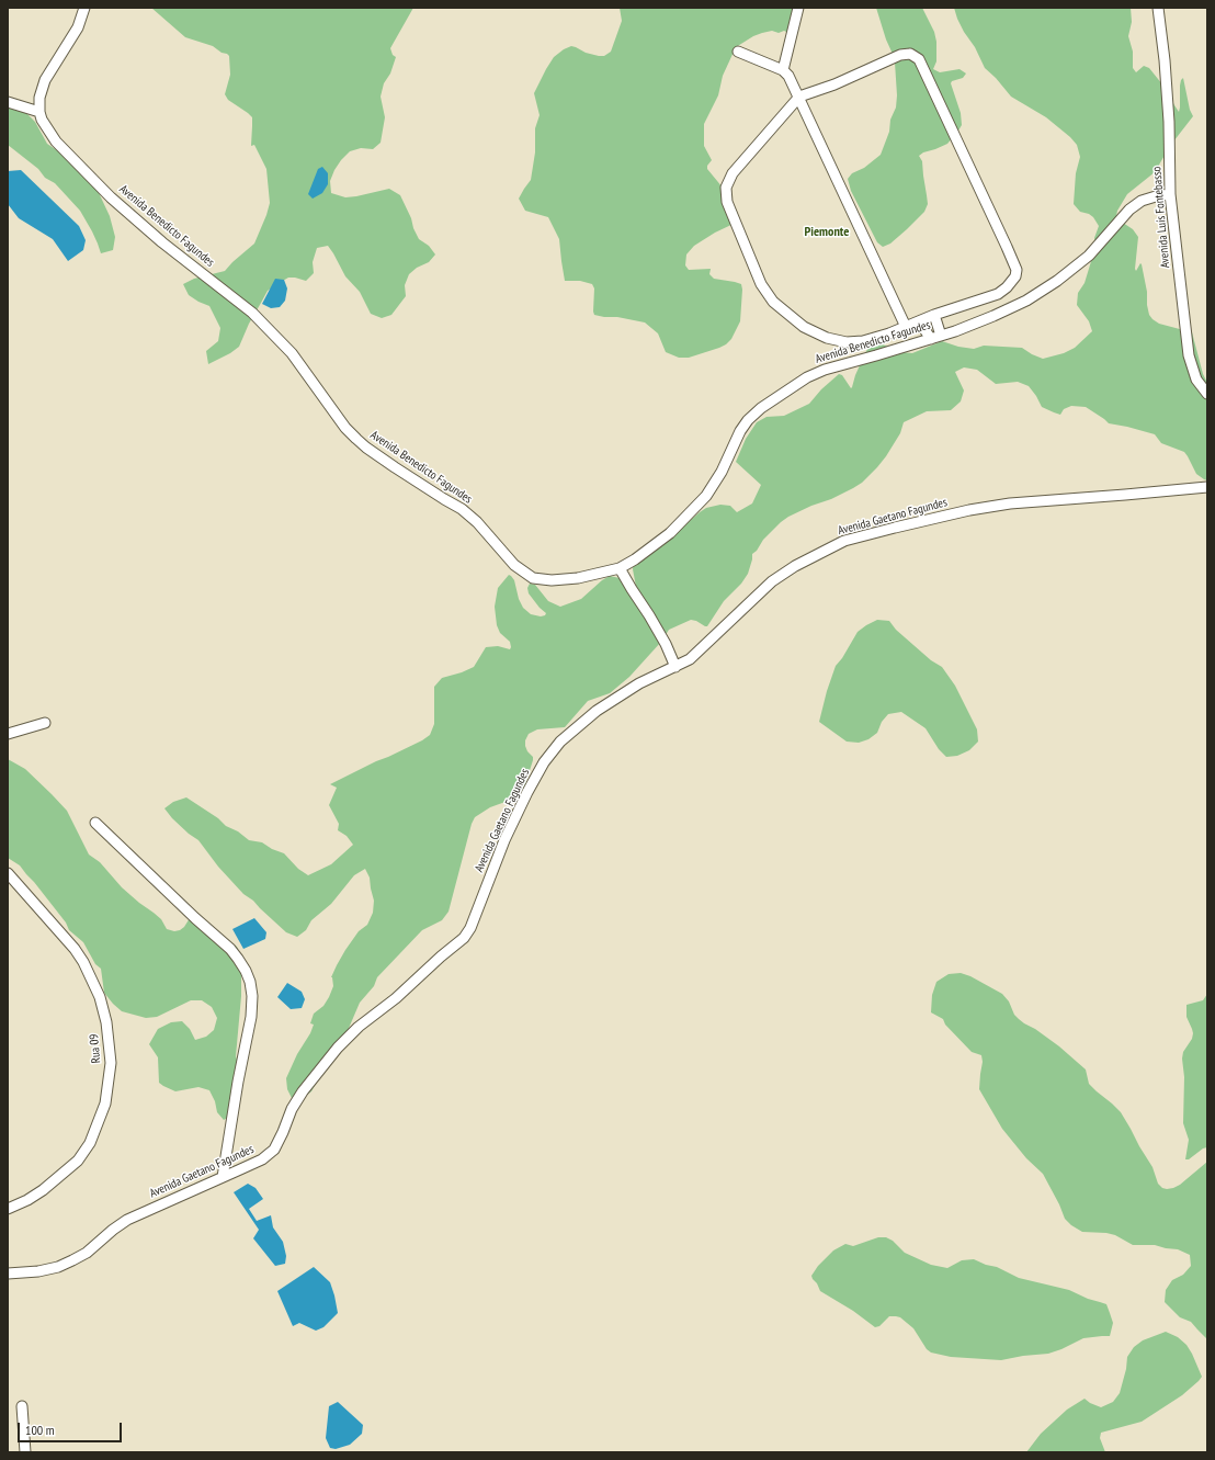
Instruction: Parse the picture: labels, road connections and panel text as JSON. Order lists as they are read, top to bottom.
{
  "streets": {
    "street": [
      "Avenida Luís Fontebasso",
      "Avenida Benedicto Fagundes",
      "Avenida Gaetano Fagundes",
      "Rua 09"
    ]
  },
  "crossings": [
    ["Avenida Luís Fontebasso", "Avenida Benedicto Fagundes"]
  ],
  "districts": ["Piemonte"],
  "scale_bar": "100 m"
}
